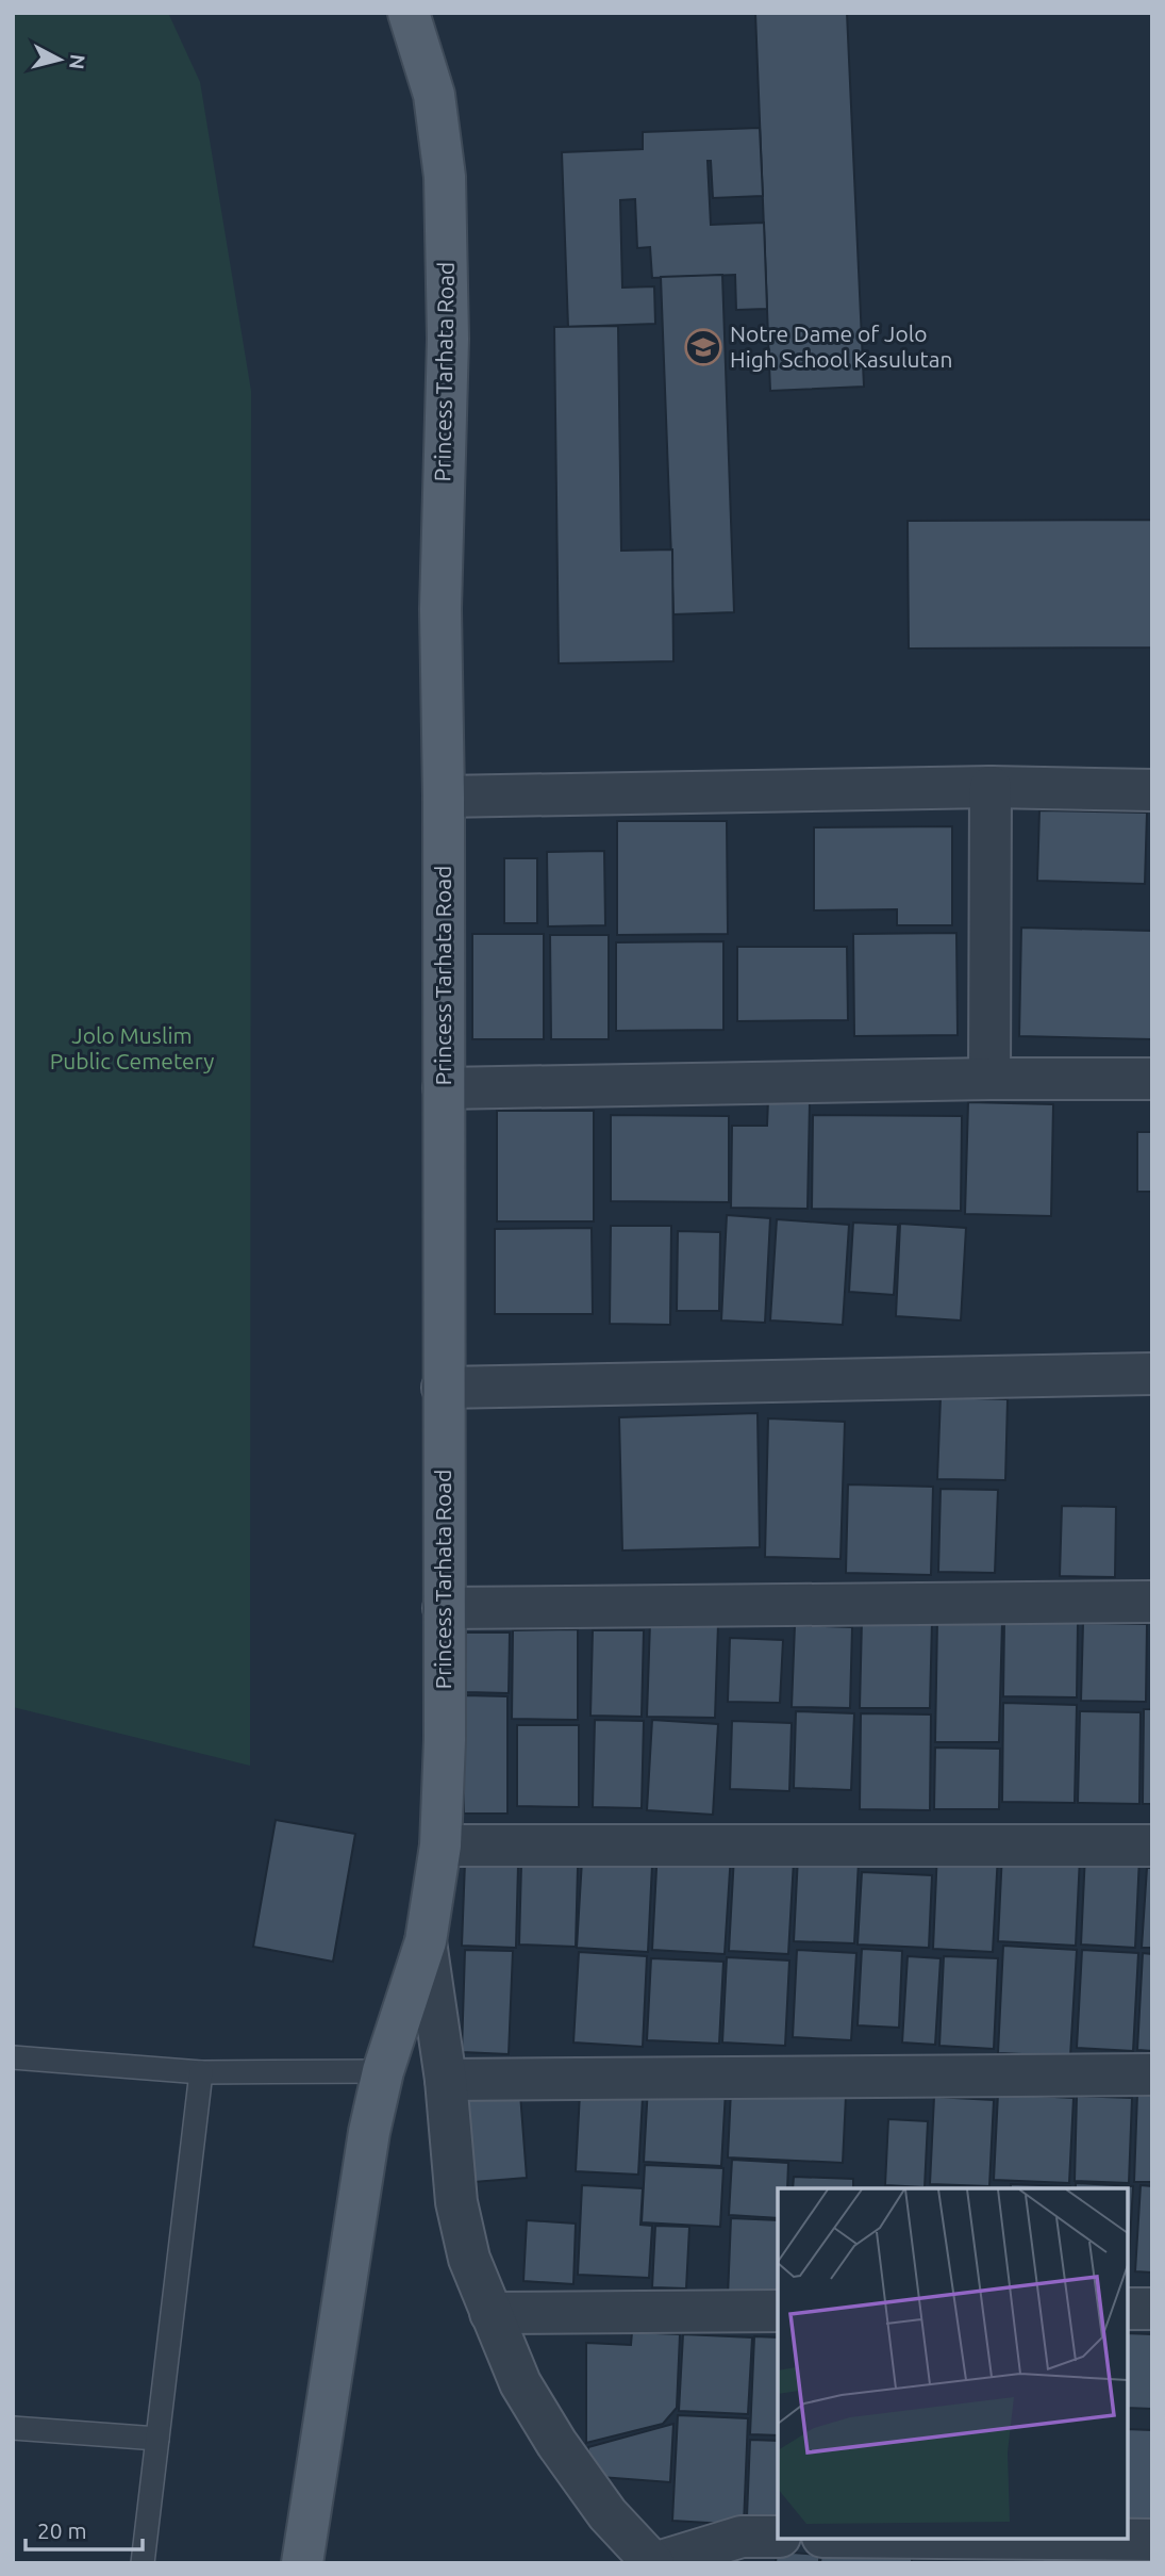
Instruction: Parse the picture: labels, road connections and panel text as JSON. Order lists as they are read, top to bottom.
{
  "streets": {
    "main road": ["Princess Tarhata Road"]
  },
  "parks": ["Jolo Muslim Public Cemetery"],
  "places": {
    "school or university": ["Notre Dame of Jolo High School Kasulutan"]
  },
  "scale_bar": "20 m",
  "north": "right"
}
